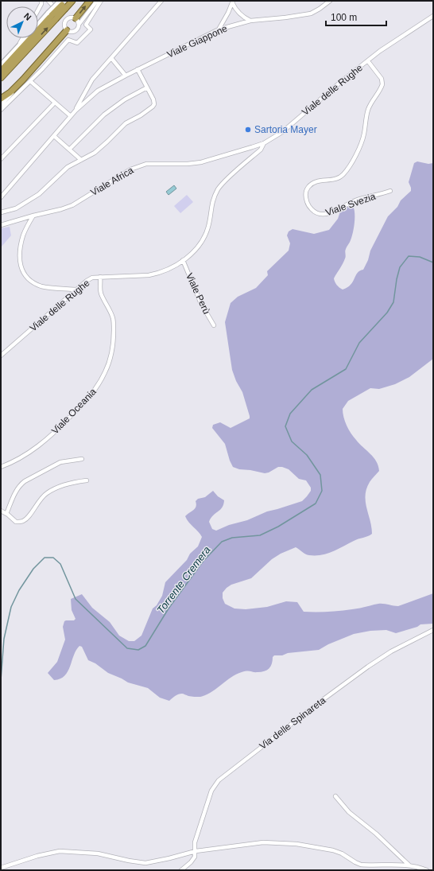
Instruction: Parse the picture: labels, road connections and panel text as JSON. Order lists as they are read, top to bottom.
{
  "streets": {
    "street": [
      "Viale Giappone",
      "Viale delle Rughe",
      "Viale Africa",
      "Viale Svezia",
      "Viale Perù",
      "Viale Oceania",
      "Via delle Spinareta"
    ]
  },
  "crossings": [
    ["Viale delle Rughe", "Viale Africa"],
    ["Viale delle Rughe", "Viale Svezia"],
    ["Viale delle Rughe", "Viale Perù"],
    ["Viale delle Rughe", "Viale Oceania"]
  ],
  "water": ["Torrente Cremera"],
  "places": ["Sartoria Mayer"],
  "scale_bar": "100 m",
  "north": "top right"
}
